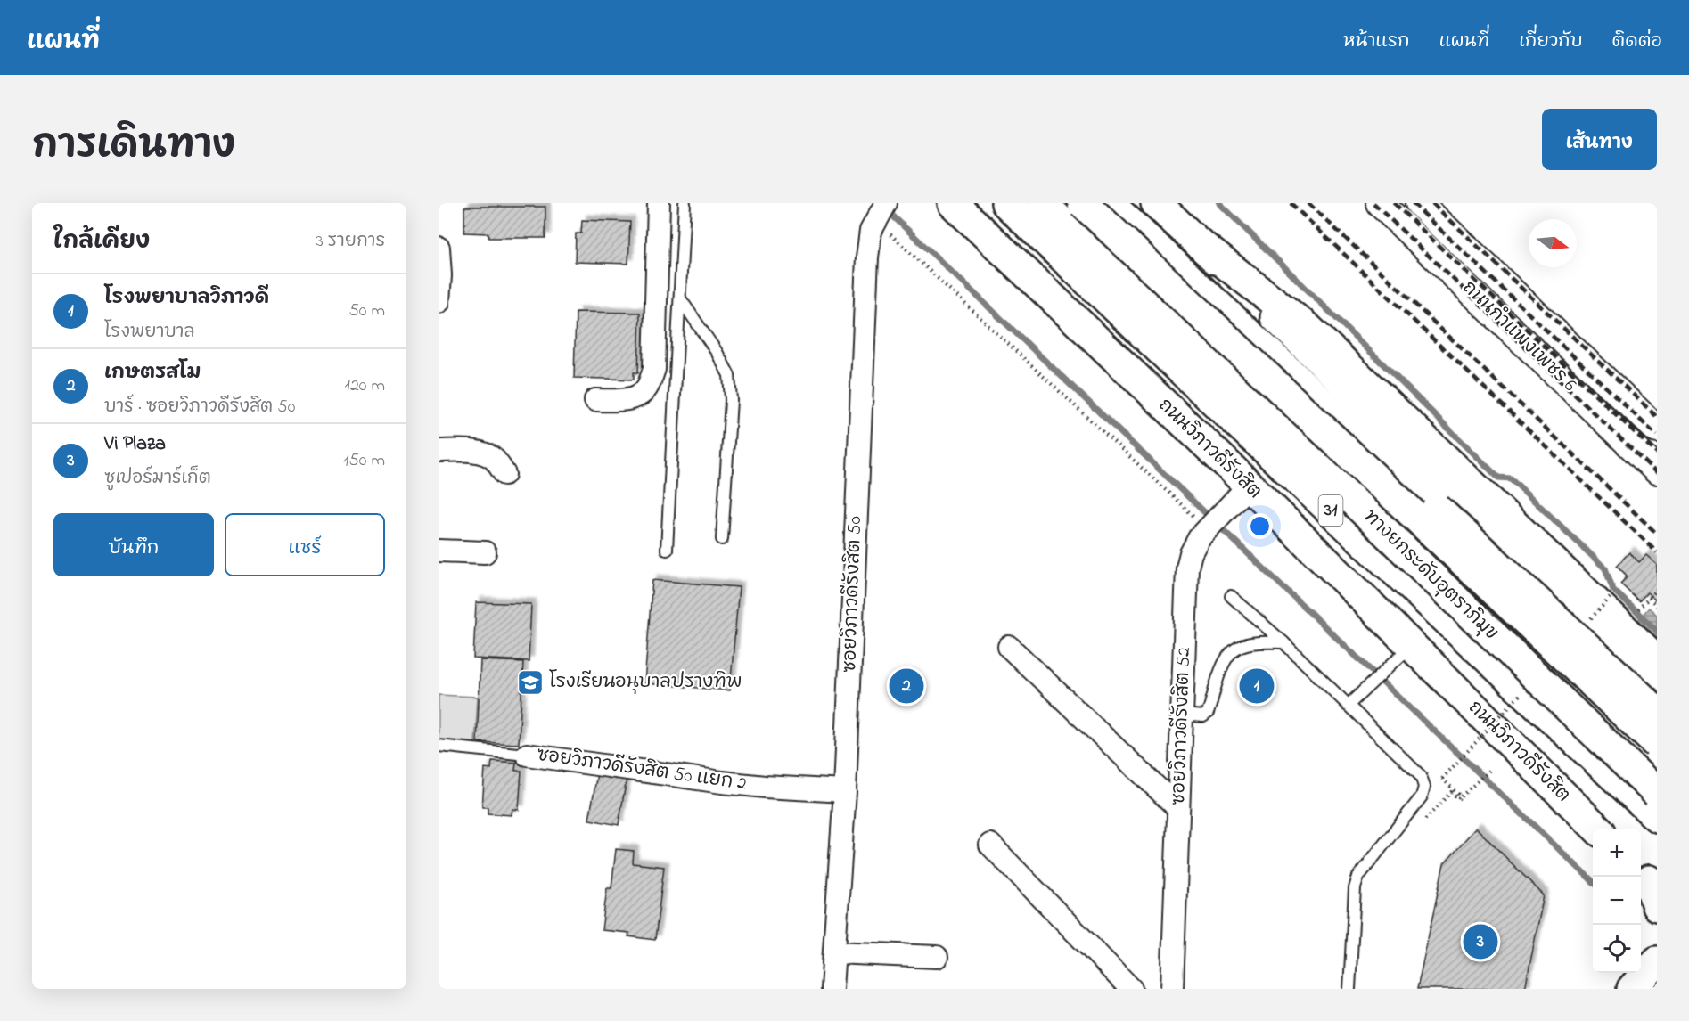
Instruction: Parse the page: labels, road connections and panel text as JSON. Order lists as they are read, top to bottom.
{
  "streets": {
    "main road": ["ถนนวิภาวดีรังสิต", "31", "ทางยกระดับอุตราภิมุข"],
    "street": [
      "ถนนกำแพงเพชร 6",
      "ซอยวิภาวดีรังสิต 50",
      "ซอยวิภาวดีรังสิต 52",
      "ซอยวิภาวดีรังสิต 50 แยก 2"
    ]
  },
  "crossings": [
    ["ถนนวิภาวดีรังสิต", "ซอยวิภาวดีรังสิต 52"],
    ["ซอยวิภาวดีรังสิต 50", "ซอยวิภาวดีรังสิต 50 แยก 2"]
  ],
  "places": {
    "school or university": ["โรงเรียนอนุบาลปรางทิพ"]
  },
  "north": "right",
  "page": {
    "header": "แผนที่",
    "nav": [
      "หน้าแรก",
      "แผนที่",
      "เกี่ยวกับ",
      "ติดต่อ"
    ],
    "title": "การเดินทาง",
    "buttons": [
      "เส้นทาง",
      ["บันทึก", "แชร์"]
    ],
    "heading": ["ใกล้เคียง", "3 รายการ"],
    "list": [
      {
        "mark": "1",
        "name": "โรงพยาบาลวิภาวดี",
        "note": "โรงพยาบาล",
        "value": "50 m"
      },
      {
        "mark": "2",
        "name": "เกษตรสโม",
        "note": "บาร์ · ซอยวิภาวดีรังสิต 50",
        "value": "120 m"
      },
      {
        "mark": "3",
        "name": "Vi Plaza",
        "note": "ซูเปอร์มาร์เก็ต",
        "value": "150 m"
      }
    ],
    "pins": ["1", "2", "3"],
    "map_buttons": ["+", "−"]
  }
}
